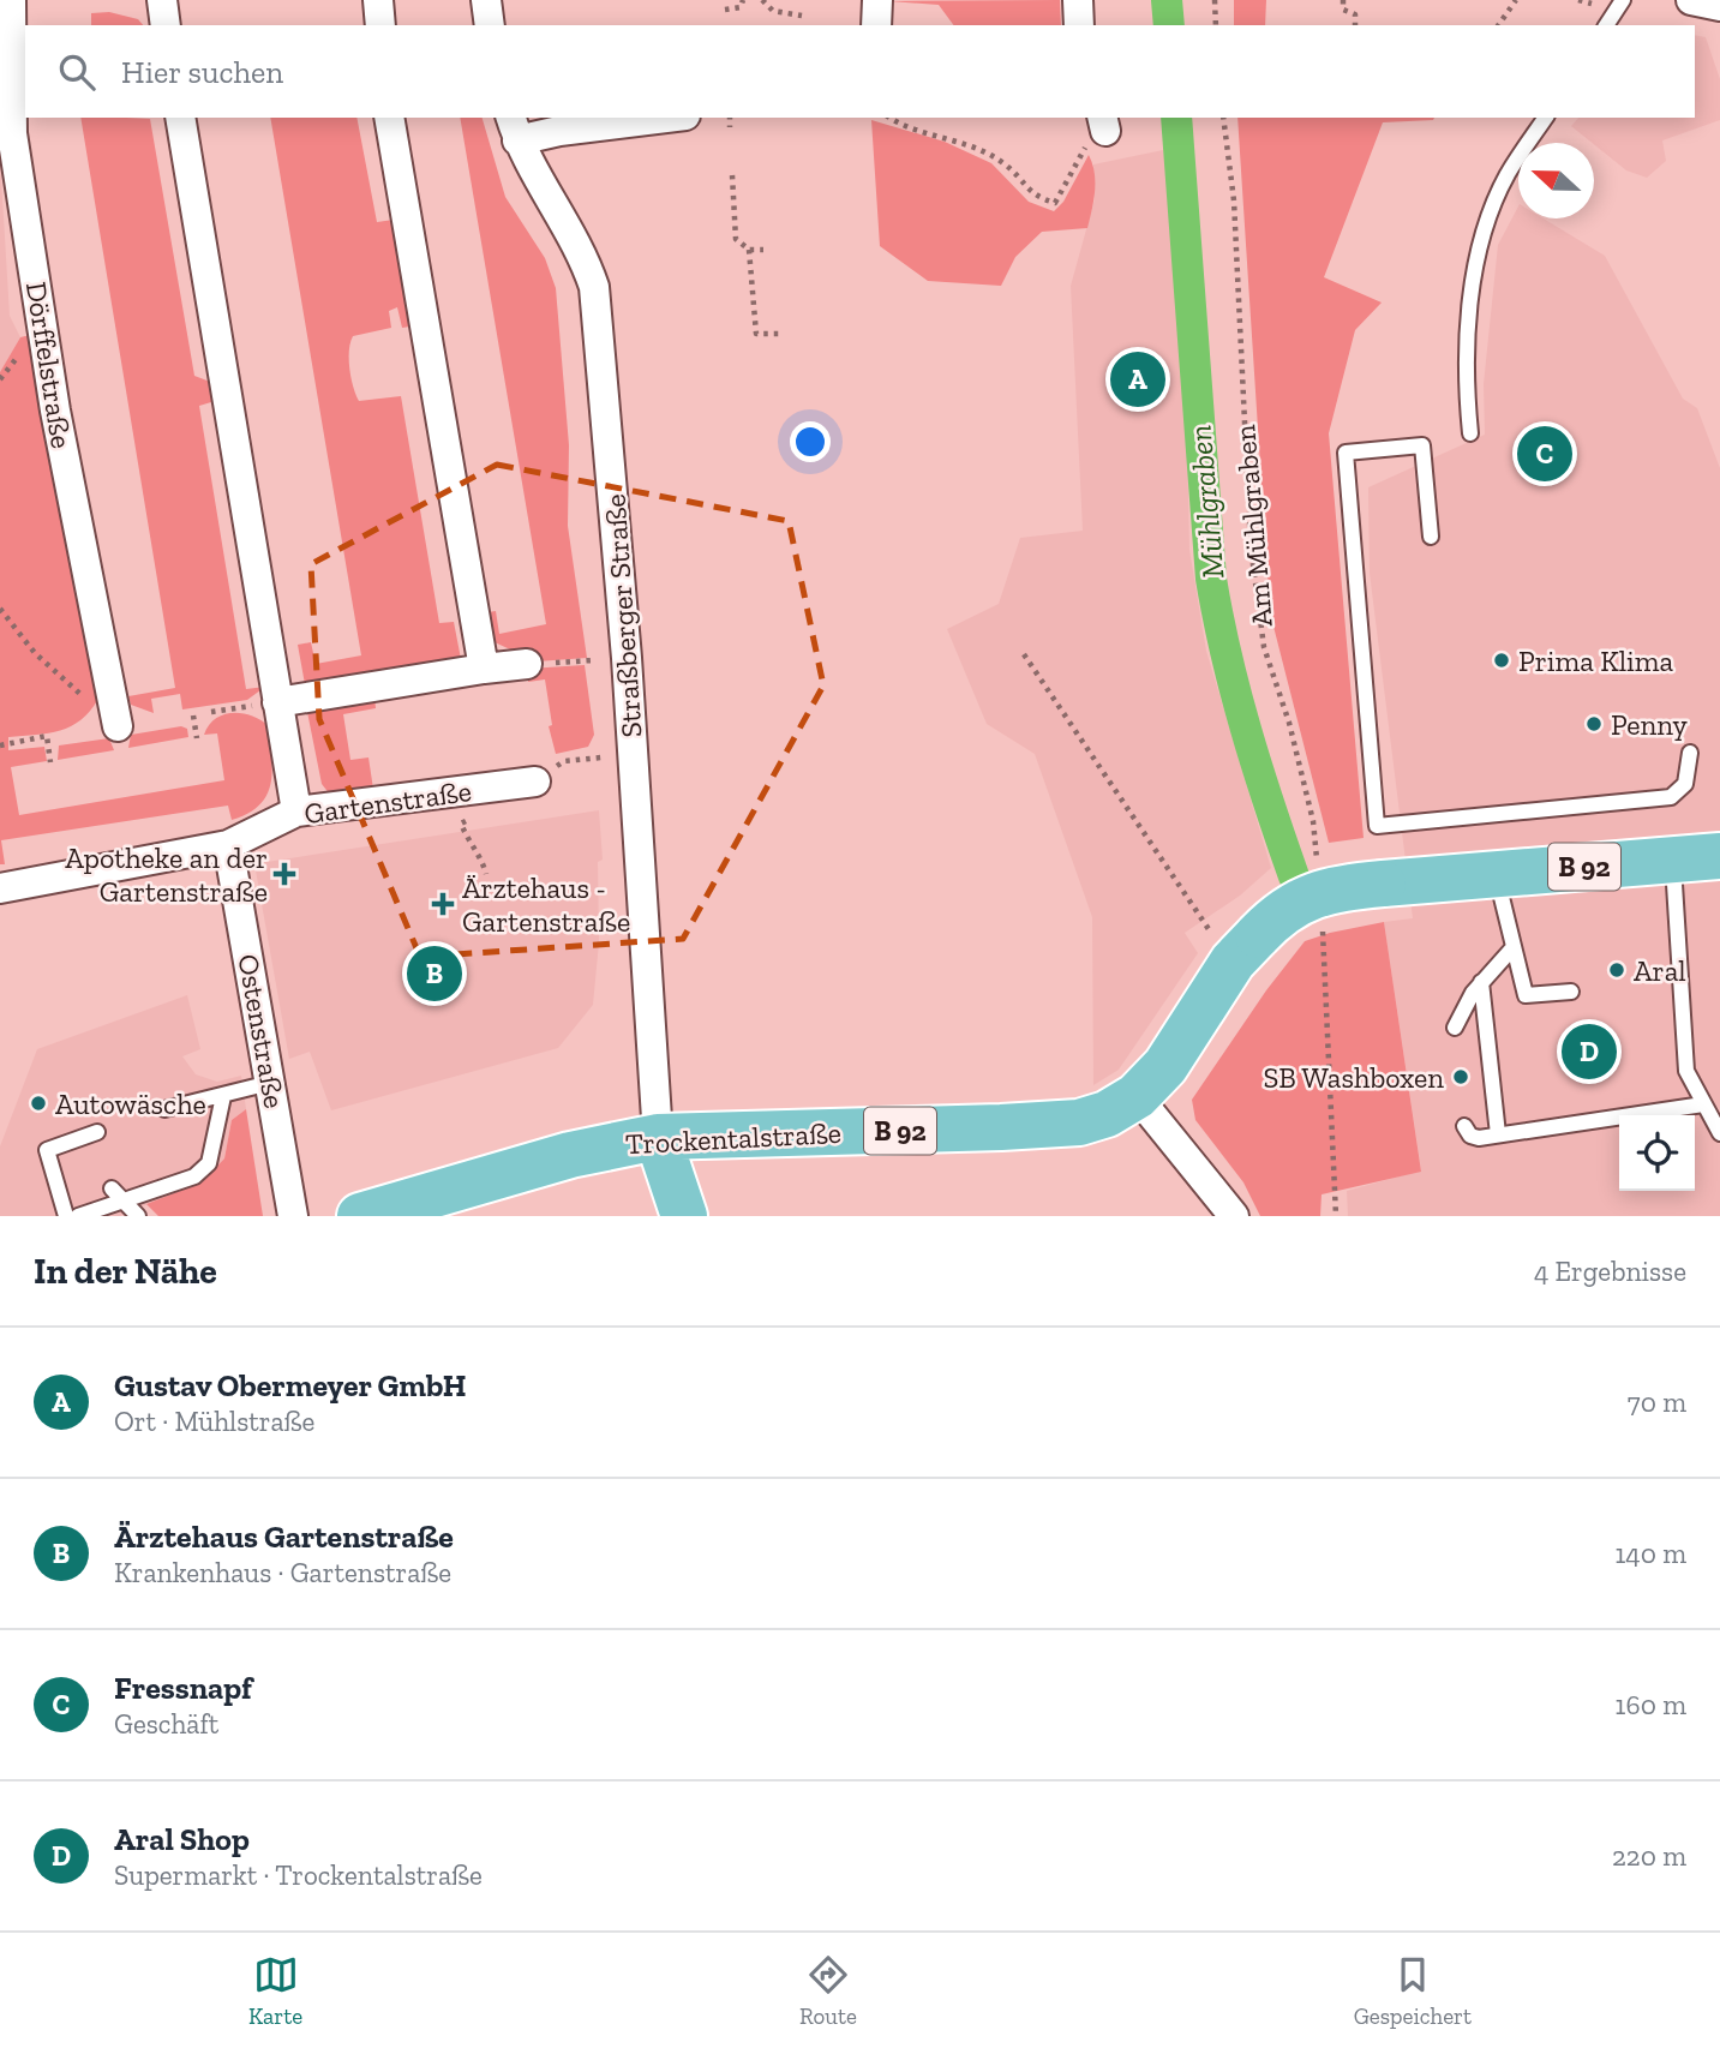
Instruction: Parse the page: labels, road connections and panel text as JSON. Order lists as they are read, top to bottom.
{
  "streets": {
    "main road": ["Straßberger Straße", "B 92", "Trockentalstraße"],
    "street": ["Dörffelstraße", "Gartenstraße", "Ostenstraße"],
    "path": ["Am Mühlgraben"]
  },
  "crossings": [
    ["Straßberger Straße", "Trockentalstraße"],
    ["Gartenstraße", "Ostenstraße"]
  ],
  "water": ["Mühlgraben"],
  "places": {
    "other": [
      "Prima Klima",
      "Penny",
      "Aral",
      "SB Washboxen",
      "Autowäsche"
    ],
    "health": ["Apotheke an der Gartenstraße", "Ärztehaus - Gartenstraße"]
  },
  "north": "left",
  "page": {
    "search": "Hier suchen",
    "pins": [
      "A",
      "C",
      "B",
      "D"
    ],
    "heading": ["In der Nähe", "4 Ergebnisse"],
    "list": [
      {
        "mark": "A",
        "name": "Gustav Obermeyer GmbH",
        "note": "Ort · Mühlstraße",
        "value": "70 m"
      },
      {
        "mark": "B",
        "name": "Ärztehaus Gartenstraße",
        "note": "Krankenhaus · Gartenstraße",
        "value": "140 m"
      },
      {
        "mark": "C",
        "name": "Fressnapf",
        "note": "Geschäft",
        "value": "160 m"
      },
      {
        "mark": "D",
        "name": "Aral Shop",
        "note": "Supermarkt · Trockentalstraße",
        "value": "220 m"
      }
    ],
    "nav": ["Karte", "Route", "Gespeichert"]
  }
}
